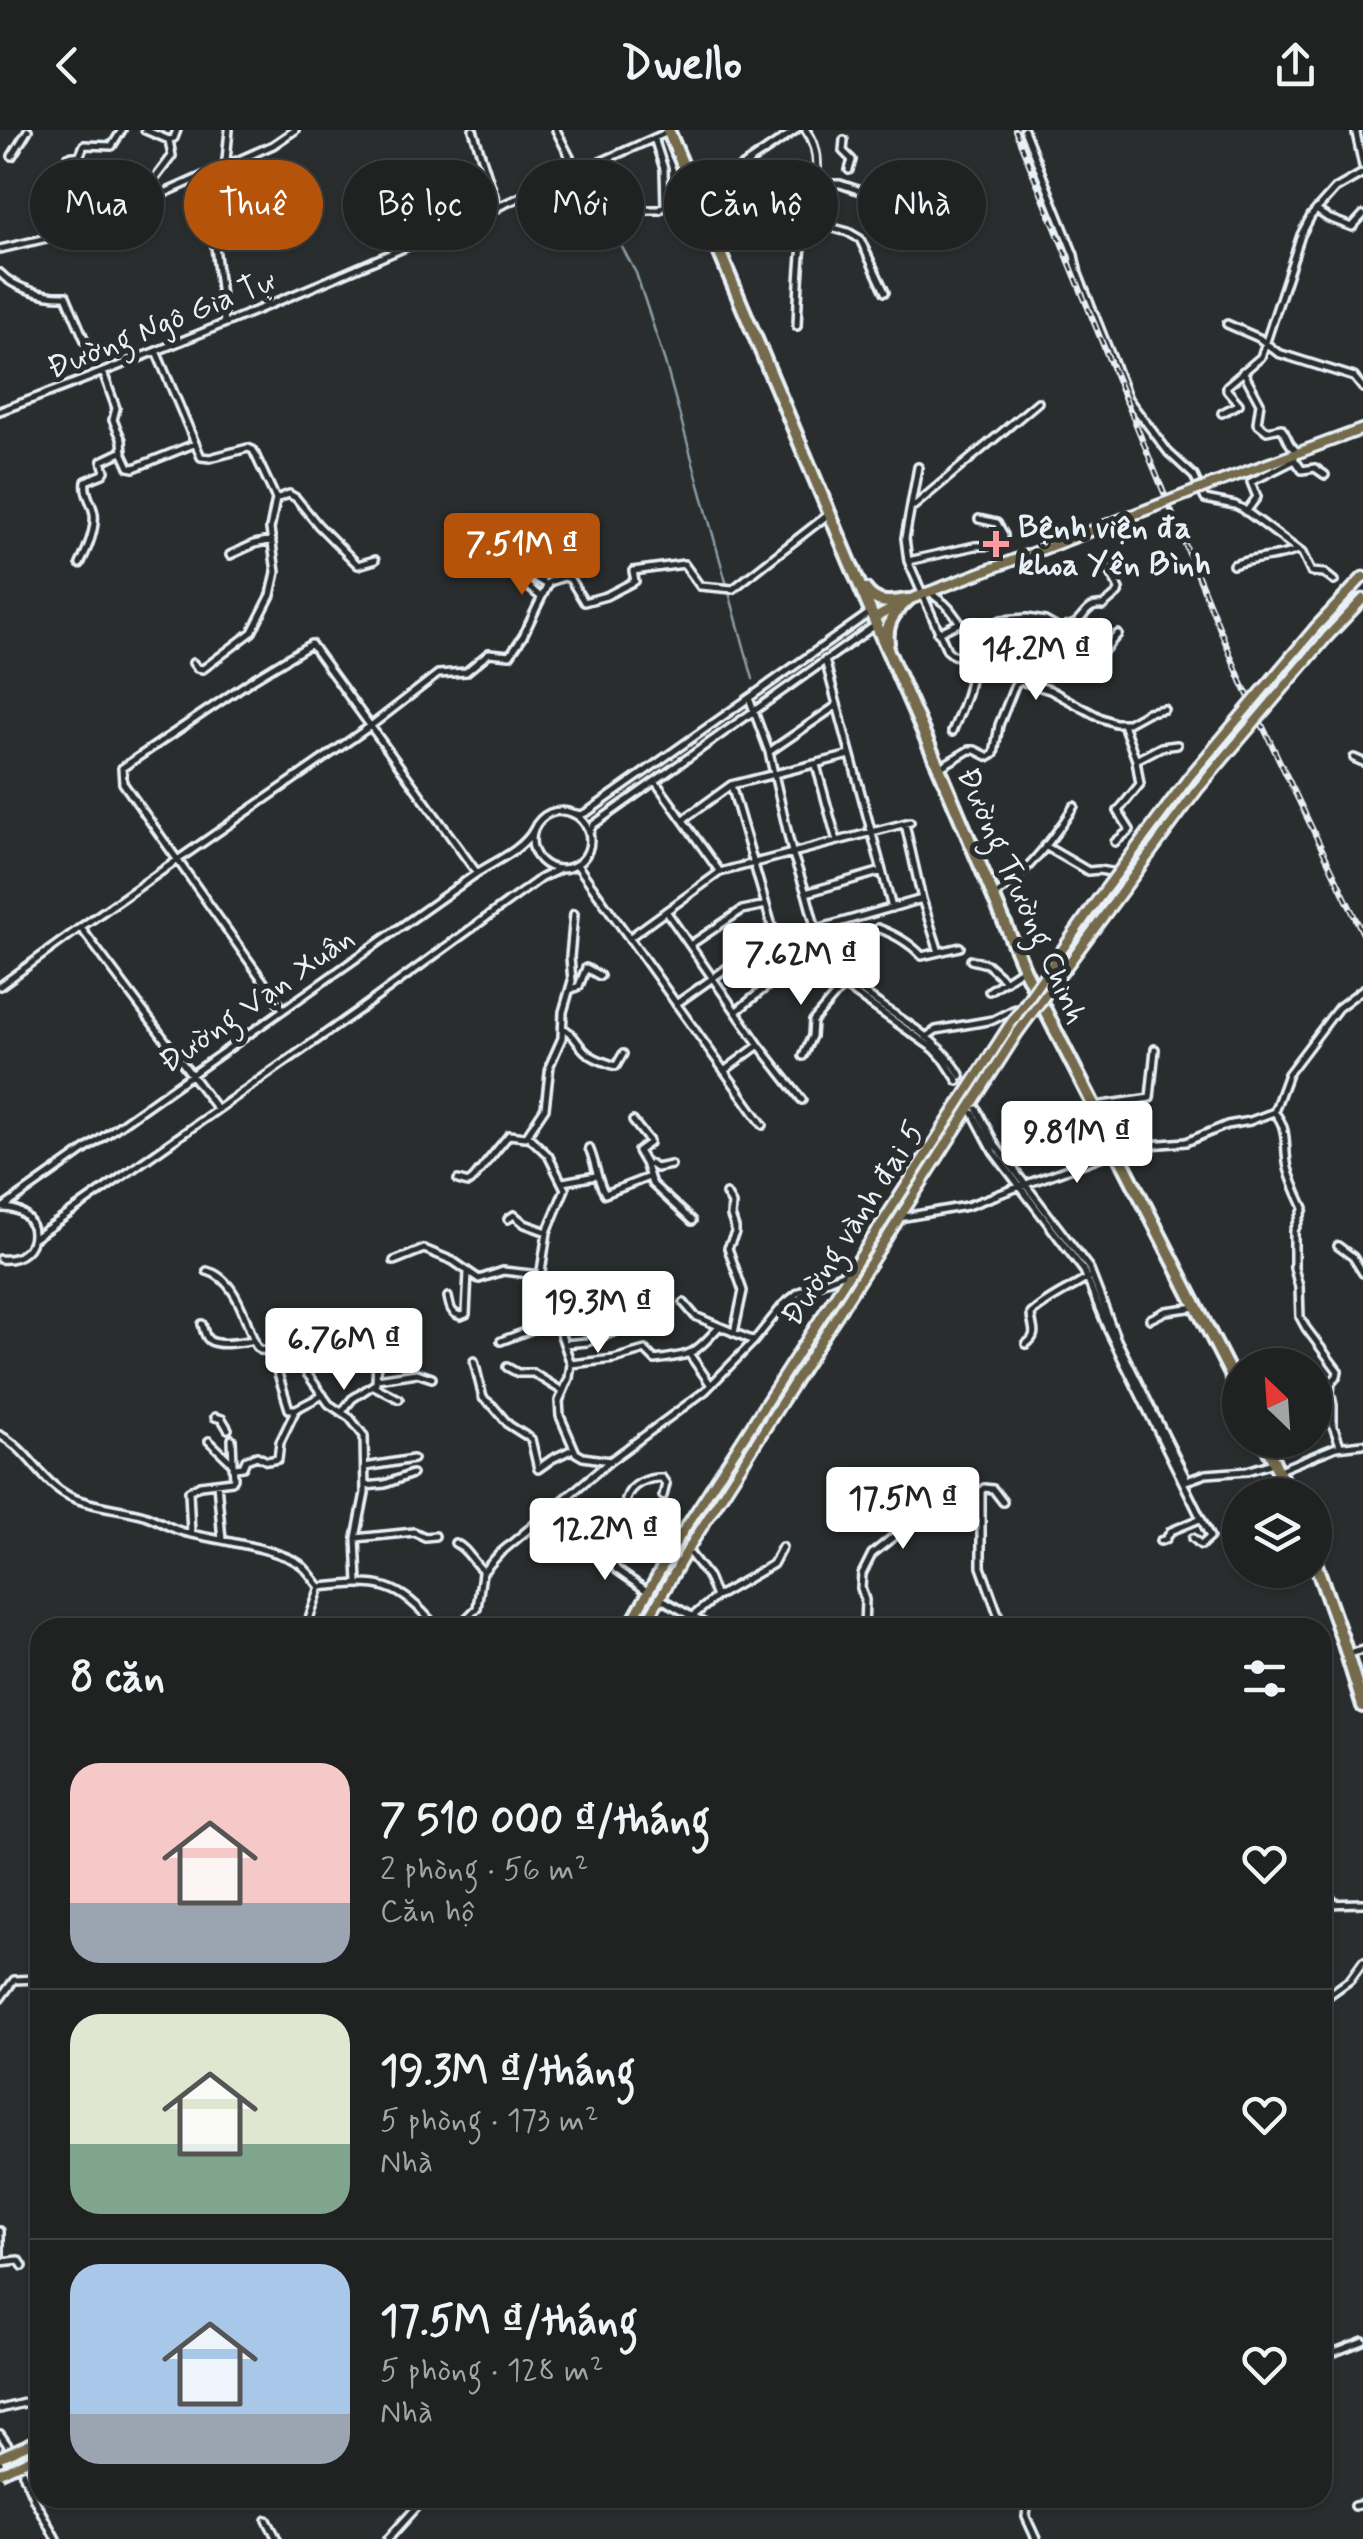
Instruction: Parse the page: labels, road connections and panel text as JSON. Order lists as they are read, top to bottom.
{
  "streets": {
    "highway": ["Đường Trường Chinh"],
    "main road": ["Đường vành đai 5"],
    "street": ["Đường Ngô Gia Tự", "Đường Vạn Xuân"]
  },
  "crossings": [
    ["Đường Ngô Gia Tự", "Đường Trường Chinh"]
  ],
  "places": {
    "health": ["Bệnh viện đa khoa Yên Bình"]
  },
  "north": "top left",
  "page": {
    "header": "Dwello",
    "chip": [
      "Mua",
      "Thuê",
      "Bộ lọc",
      "Mới",
      "Căn hộ",
      "Nhà"
    ],
    "price": [
      "7.51M ₫",
      "14.2M ₫",
      "7.62M ₫",
      "9.81M ₫",
      "19.3M ₫",
      "6.76M ₫",
      "17.5M ₫",
      "12.2M ₫"
    ],
    "heading": "8 căn",
    "list": [
      {
        "name": "7 510 000 ₫/tháng",
        "note": "2 phòng · 56 m² · Căn hộ"
      },
      {
        "name": "19.3M ₫/tháng",
        "note": "5 phòng · 173 m² · Nhà"
      },
      {
        "name": "17.5M ₫/tháng",
        "note": "5 phòng · 128 m² · Nhà"
      }
    ]
  }
}
